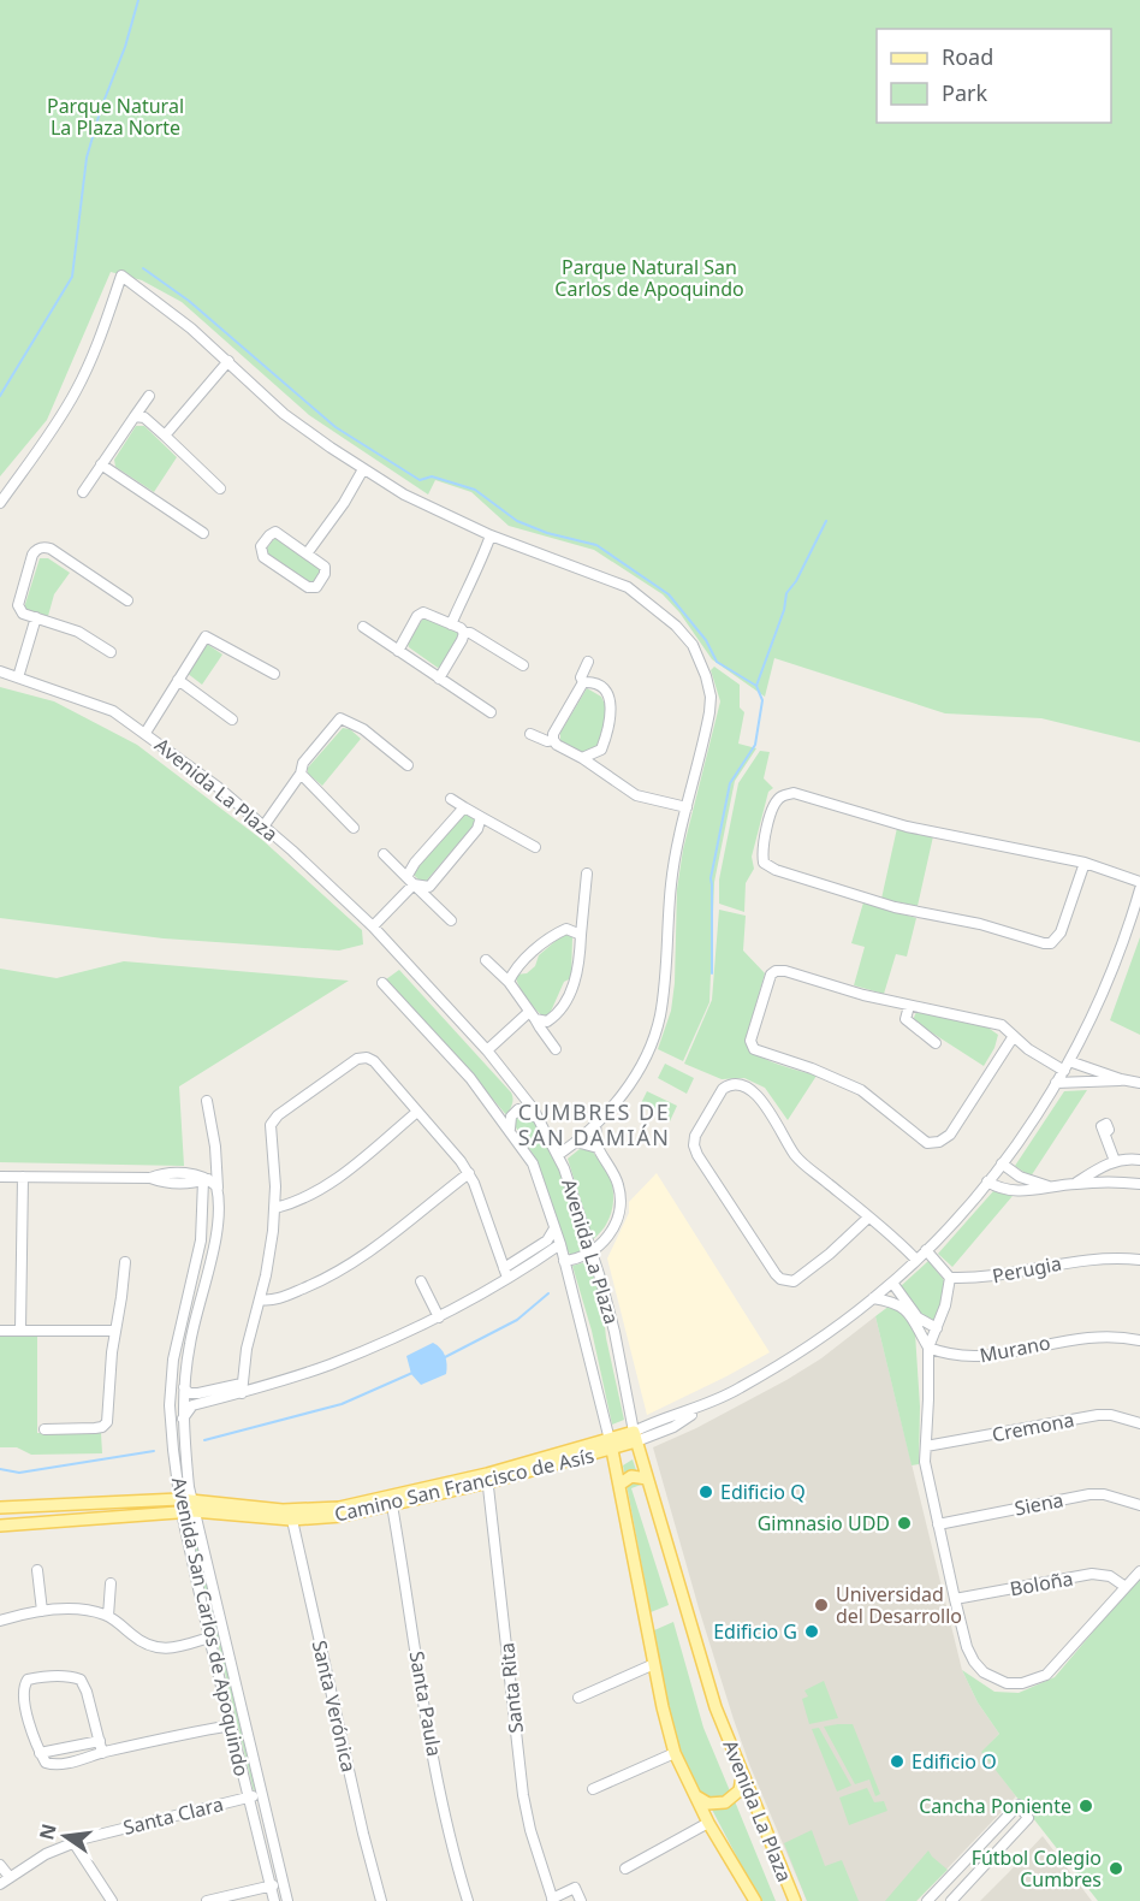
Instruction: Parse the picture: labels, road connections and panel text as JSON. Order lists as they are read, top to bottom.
{
  "streets": {
    "main road": ["Avenida La Plaza", "Camino San Francisco de Asís"],
    "street": [
      "Perugia",
      "Murano",
      "Cremona",
      "Siena",
      "Boloña",
      "Avenida San Carlos de Apoquindo",
      "Santa Rita",
      "Santa Paula",
      "Santa Verónica",
      "Santa Clara"
    ]
  },
  "crossings": [
    ["Avenida La Plaza", "Camino San Francisco de Asís"],
    ["Camino San Francisco de Asís", "Avenida San Carlos de Apoquindo"],
    ["Camino San Francisco de Asís", "Santa Rita"],
    ["Camino San Francisco de Asís", "Santa Paula"],
    ["Camino San Francisco de Asís", "Santa Verónica"],
    ["Avenida San Carlos de Apoquindo", "Santa Clara"]
  ],
  "districts": ["CUMBRES DE SAN DAMIÁN"],
  "parks": ["Parque Natural La Plaza Norte", "Parque Natural San Carlos de Apoquindo"],
  "places": [
    "Edificio Q",
    "Gimnasio UDD",
    "Universidad del Desarrollo",
    "Edificio G",
    "Edificio O",
    "Cancha Poniente",
    "Fútbol Colegio Cumbres"
  ],
  "legend": ["Road", "Park"],
  "north": "left"
}
